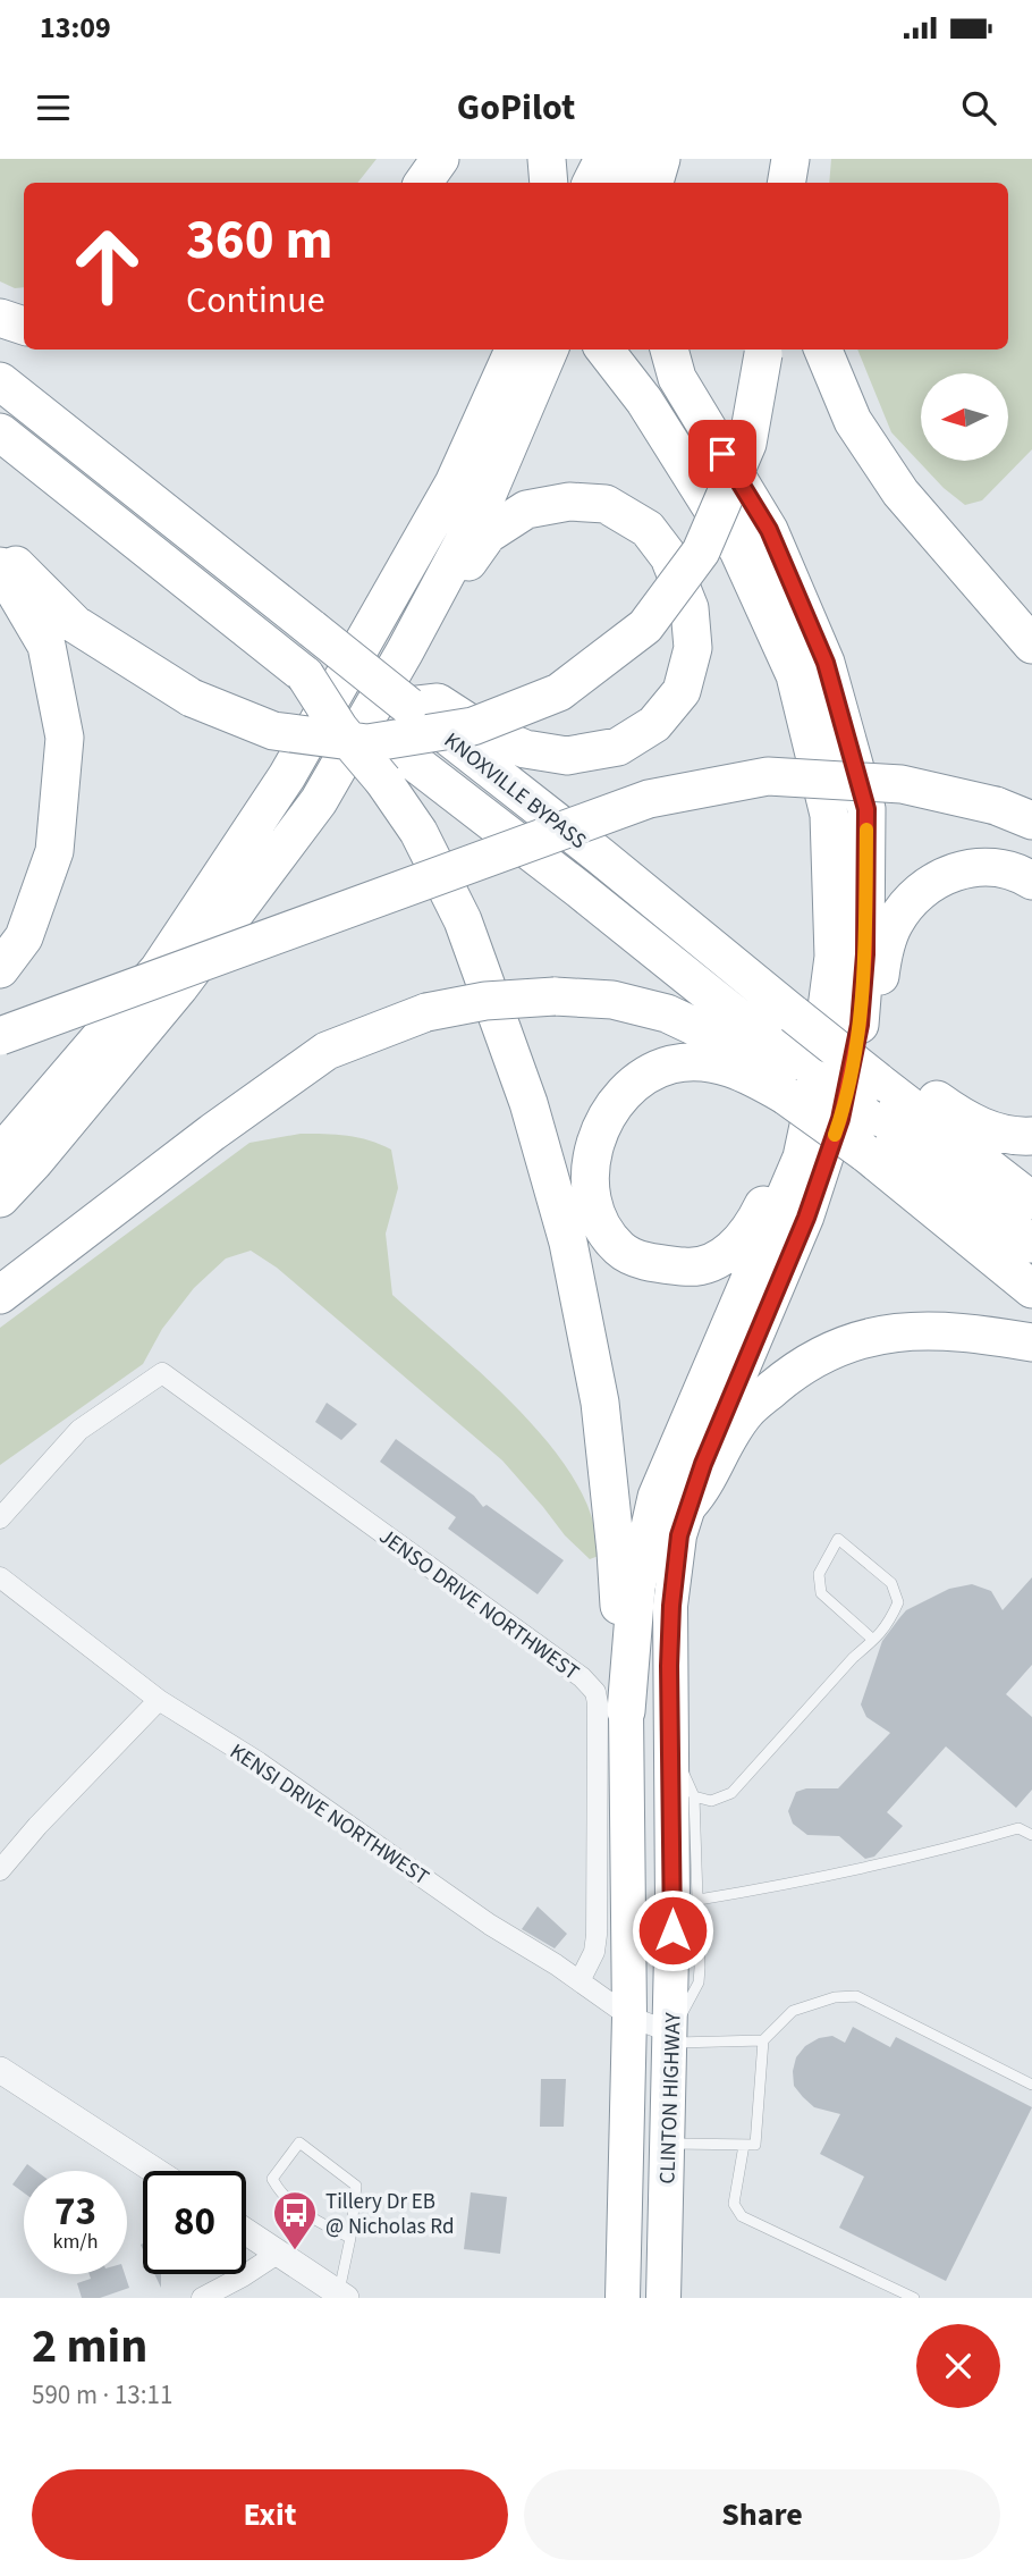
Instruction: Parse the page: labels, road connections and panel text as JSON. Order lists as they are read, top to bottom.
{
  "streets": {
    "highway": ["KNOXVILLE BYPASS", "CLINTON HIGHWAY"],
    "street": ["JENSO DRIVE NORTHWEST", "KENSI DRIVE NORTHWEST"]
  },
  "crossings": [
    ["JENSO DRIVE NORTHWEST", "KENSI DRIVE NORTHWEST"],
    ["KENSI DRIVE NORTHWEST", "CLINTON HIGHWAY"]
  ],
  "places": {
    "bus stop": ["Tillery Dr EB @ Nicholas Rd"]
  },
  "north": "left",
  "page": {
    "status": "13:09",
    "header": "GoPilot",
    "turn": ["360 m", "Continue"],
    "speed": "73 km/h",
    "limit": "80",
    "heading": ["2 min", "590 m · 13:11"],
    "buttons": ["Exit", "Share"]
  }
}
